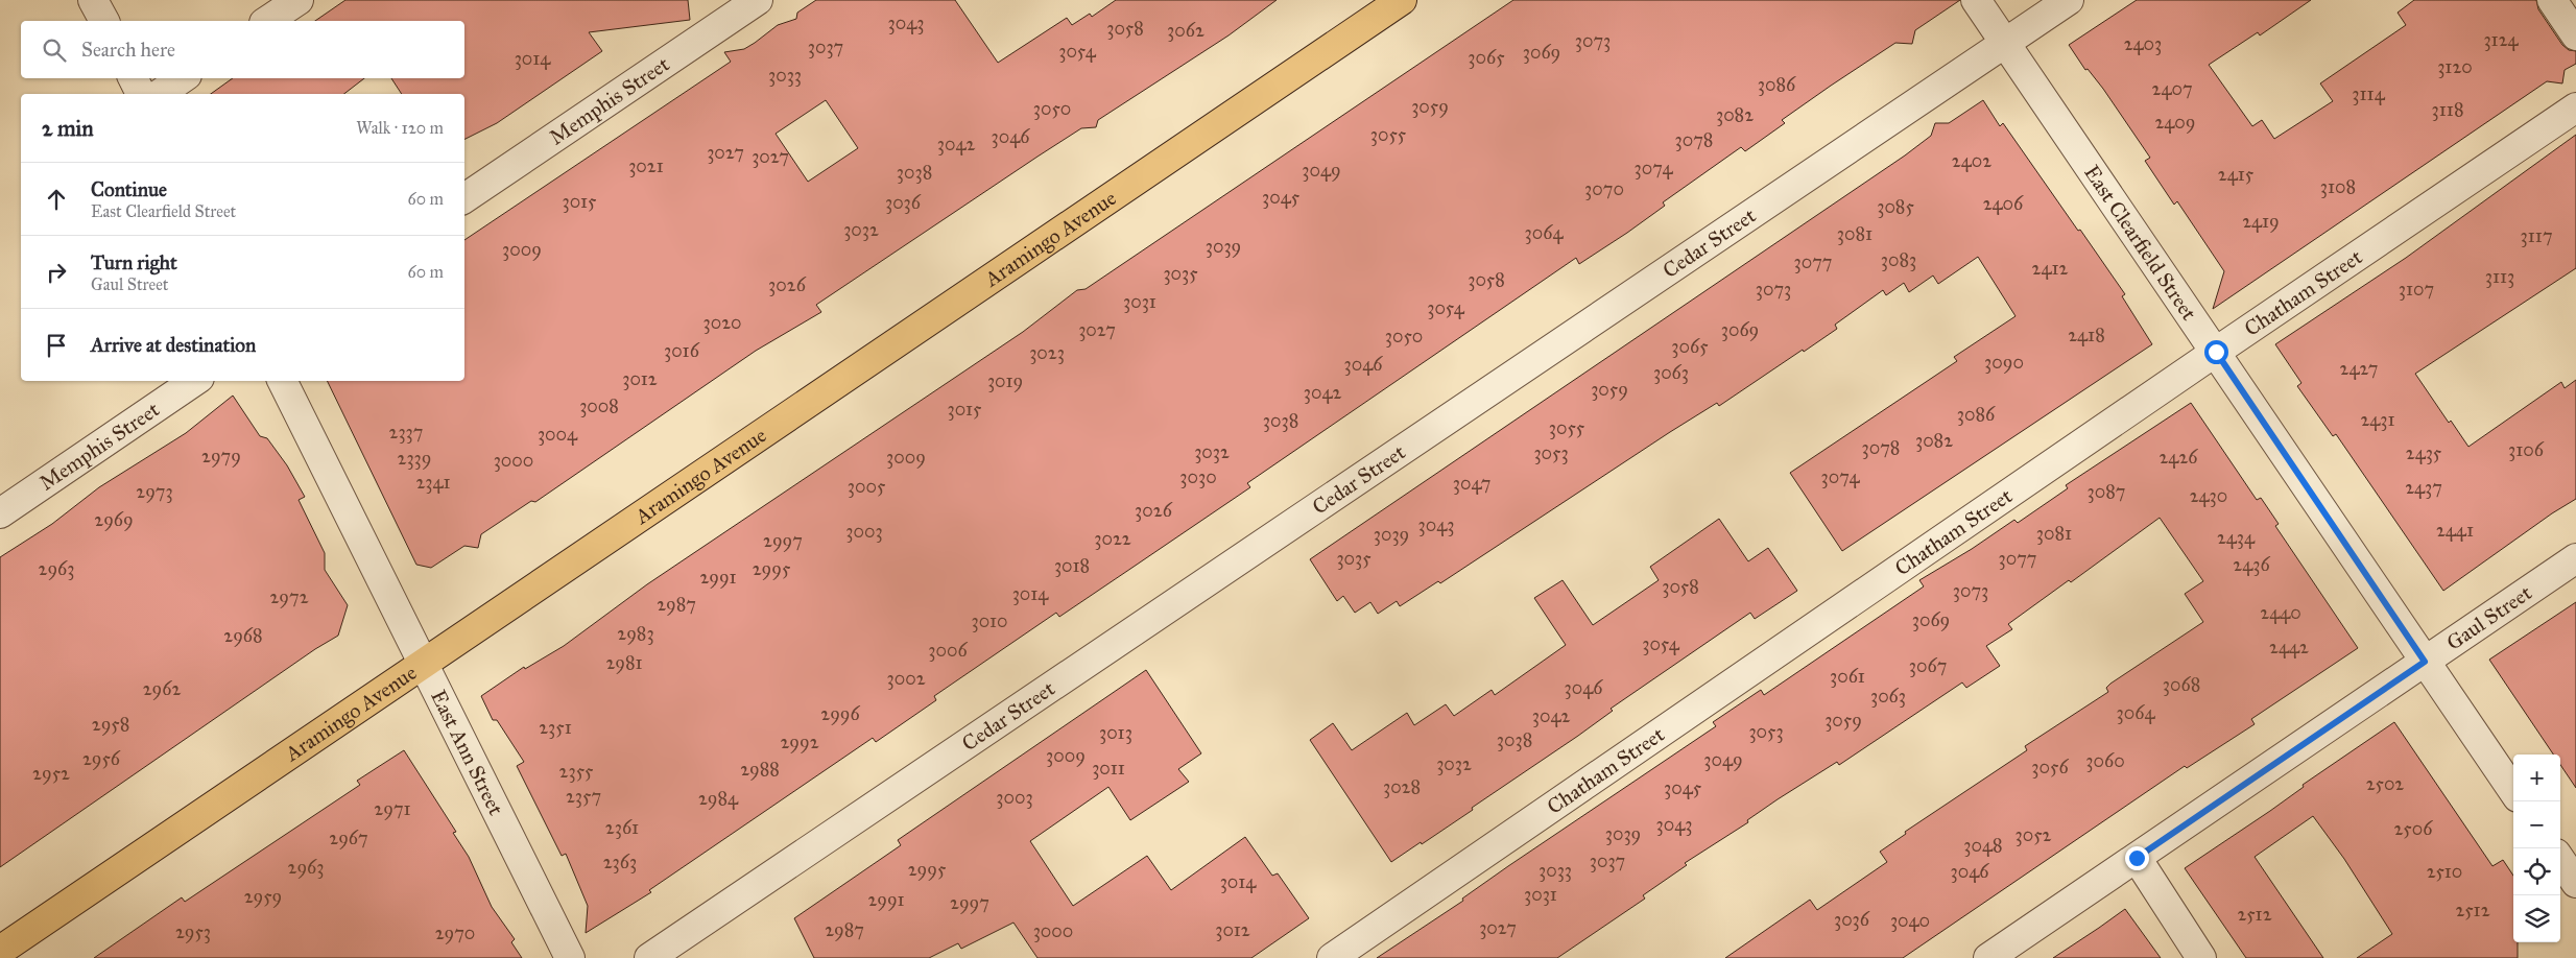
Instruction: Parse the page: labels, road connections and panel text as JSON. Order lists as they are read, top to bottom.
{
  "streets": {
    "main road": ["Aramingo Avenue"],
    "street": [
      "Memphis Street",
      "Cedar Street",
      "East Clearfield Street",
      "Chatham Street",
      "Gaul Street",
      "East Ann Street"
    ]
  },
  "crossings": [
    ["Aramingo Avenue", "East Ann Street"],
    ["Cedar Street", "East Clearfield Street"],
    ["East Clearfield Street", "Chatham Street"],
    ["East Clearfield Street", "Gaul Street"]
  ],
  "house_numbers": [
    "3043",
    "3058",
    "3062",
    "3124",
    "3073",
    "2403",
    "3037",
    "3054",
    "3069",
    "3065",
    "3014",
    "3120",
    "3033",
    "3086",
    "2407",
    "3114",
    "3059",
    "3050",
    "3118",
    "3082",
    "2409",
    "3055",
    "3046",
    "3078",
    "3042",
    "3027",
    "3027",
    "2402",
    "3021",
    "3074",
    "3049",
    "3038",
    "2415",
    "3108",
    "3070",
    "3045",
    "3015",
    "3036",
    "2406",
    "3085",
    "2419",
    "3032",
    "3064",
    "3081",
    "3117",
    "3039",
    "3009",
    "3083",
    "3077",
    "2412",
    "3035",
    "3113",
    "3058",
    "3026",
    "3073",
    "3107",
    "3031",
    "3054",
    "3020",
    "3027",
    "3069",
    "2418",
    "3050",
    "3065",
    "3016",
    "3023",
    "3090",
    "3046",
    "2427",
    "3063",
    "3012",
    "3019",
    "3059",
    "3042",
    "3008",
    "3015",
    "3086",
    "2431",
    "3038",
    "3055",
    "2337",
    "3004",
    "3082",
    "3078",
    "3106",
    "3032",
    "3053",
    "2435",
    "2979",
    "3009",
    "2426",
    "2339",
    "3000",
    "3030",
    "3074",
    "2341",
    "3047",
    "3005",
    "2437",
    "2973",
    "3087",
    "2430",
    "3026",
    "2969",
    "3043",
    "2441",
    "3003",
    "3081",
    "3039",
    "2434",
    "3022",
    "2997",
    "3035",
    "3077",
    "2436",
    "3018",
    "2963",
    "2995",
    "2991",
    "3058",
    "3073",
    "3014",
    "2972",
    "2987",
    "2440",
    "3069",
    "3010",
    "2983",
    "2968",
    "3054",
    "2442",
    "3006",
    "2981",
    "3067",
    "3061",
    "3002",
    "3068",
    "3046",
    "2962",
    "3063",
    "3064",
    "2996",
    "3042",
    "3059",
    "2958",
    "2351",
    "3053",
    "3013",
    "3038",
    "2992",
    "3009",
    "2956",
    "3049",
    "3060",
    "3032",
    "3056",
    "3011",
    "2988",
    "2355",
    "2952",
    "2502",
    "3028",
    "3045",
    "2357",
    "3003",
    "2984",
    "2971",
    "3043",
    "2361",
    "2506",
    "3039",
    "3052",
    "2967",
    "3048",
    "3037",
    "2363",
    "2963",
    "2995",
    "3033",
    "3046",
    "2510",
    "3014",
    "3031",
    "2959",
    "2991",
    "2997",
    "2512",
    "2512",
    "3036",
    "3040",
    "3027",
    "2987",
    "3012",
    "3000",
    "2953",
    "2970"
  ],
  "page": {
    "search": "Search here",
    "heading": ["2 min", "Walk · 120 m"],
    "list": [
      ["Continue", "East Clearfield Street", "60 m"],
      ["Turn right", "Gaul Street", "60 m"],
      "Arrive at destination"
    ],
    "map_buttons": ["+", "−"]
  }
}
